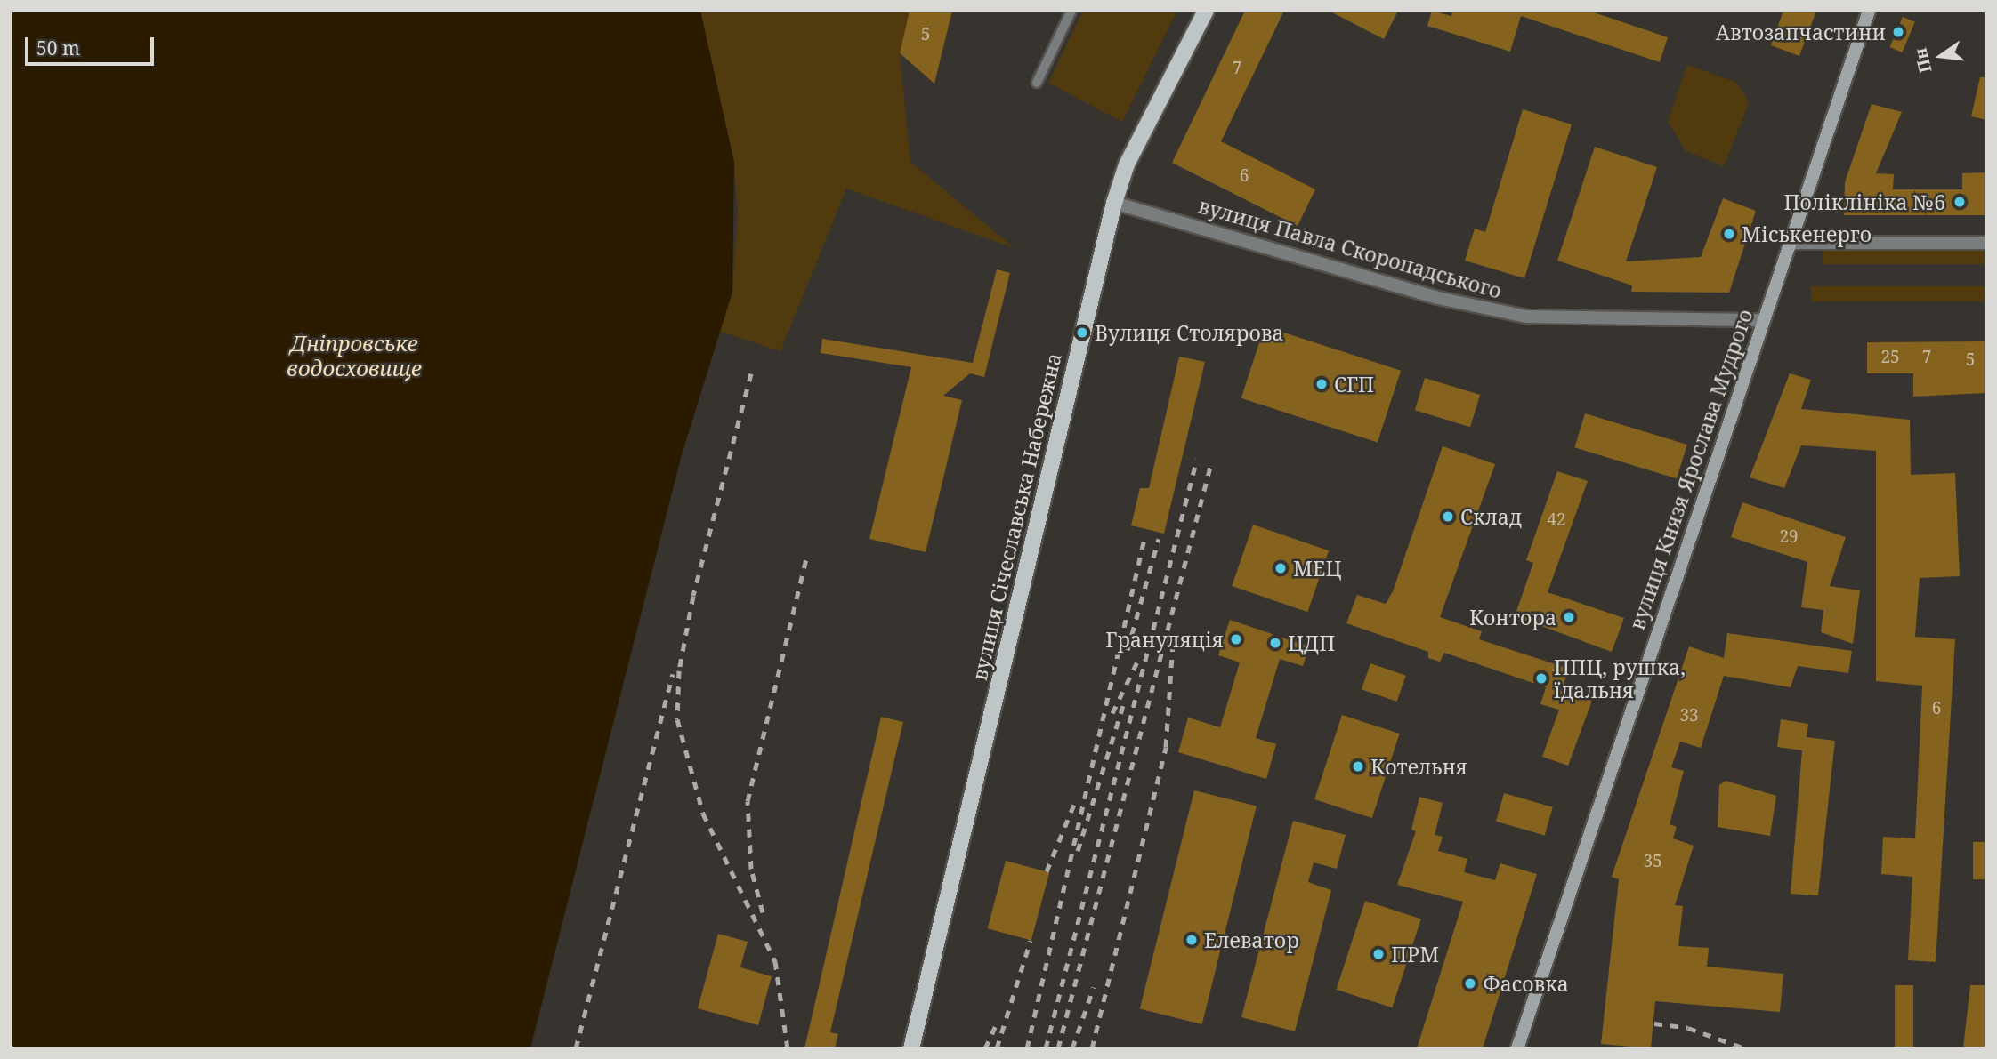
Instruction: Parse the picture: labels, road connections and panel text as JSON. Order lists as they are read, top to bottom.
{
  "streets": {
    "main road": ["вулиця Князя Ярослава Мудрого", "вулиця Січеславська Набережна"],
    "street": ["вулиця Павла Скоропадського"]
  },
  "crossings": [
    ["вулиця Павла Скоропадського", "вулиця Князя Ярослава Мудрого"],
    ["вулиця Павла Скоропадського", "вулиця Січеславська Набережна"]
  ],
  "water": ["Дніпровське водосховище"],
  "places": [
    "Автозапчастини",
    "Поліклініка №6",
    "Міськенерго",
    "Вулиця Столярова",
    "СГП",
    "Склад",
    "МЕЦ",
    "Контора",
    "Грануляція",
    "ЦДП",
    "ППЦ, рушка, їдальня",
    "Котельня",
    "Елеватор",
    "ПРМ",
    "Фасовка"
  ],
  "house_numbers": [
    "5",
    "7",
    "6",
    "25",
    "7",
    "5",
    "42",
    "29",
    "6",
    "33",
    "35"
  ],
  "scale_bar": "50 m",
  "north": "left"
}
